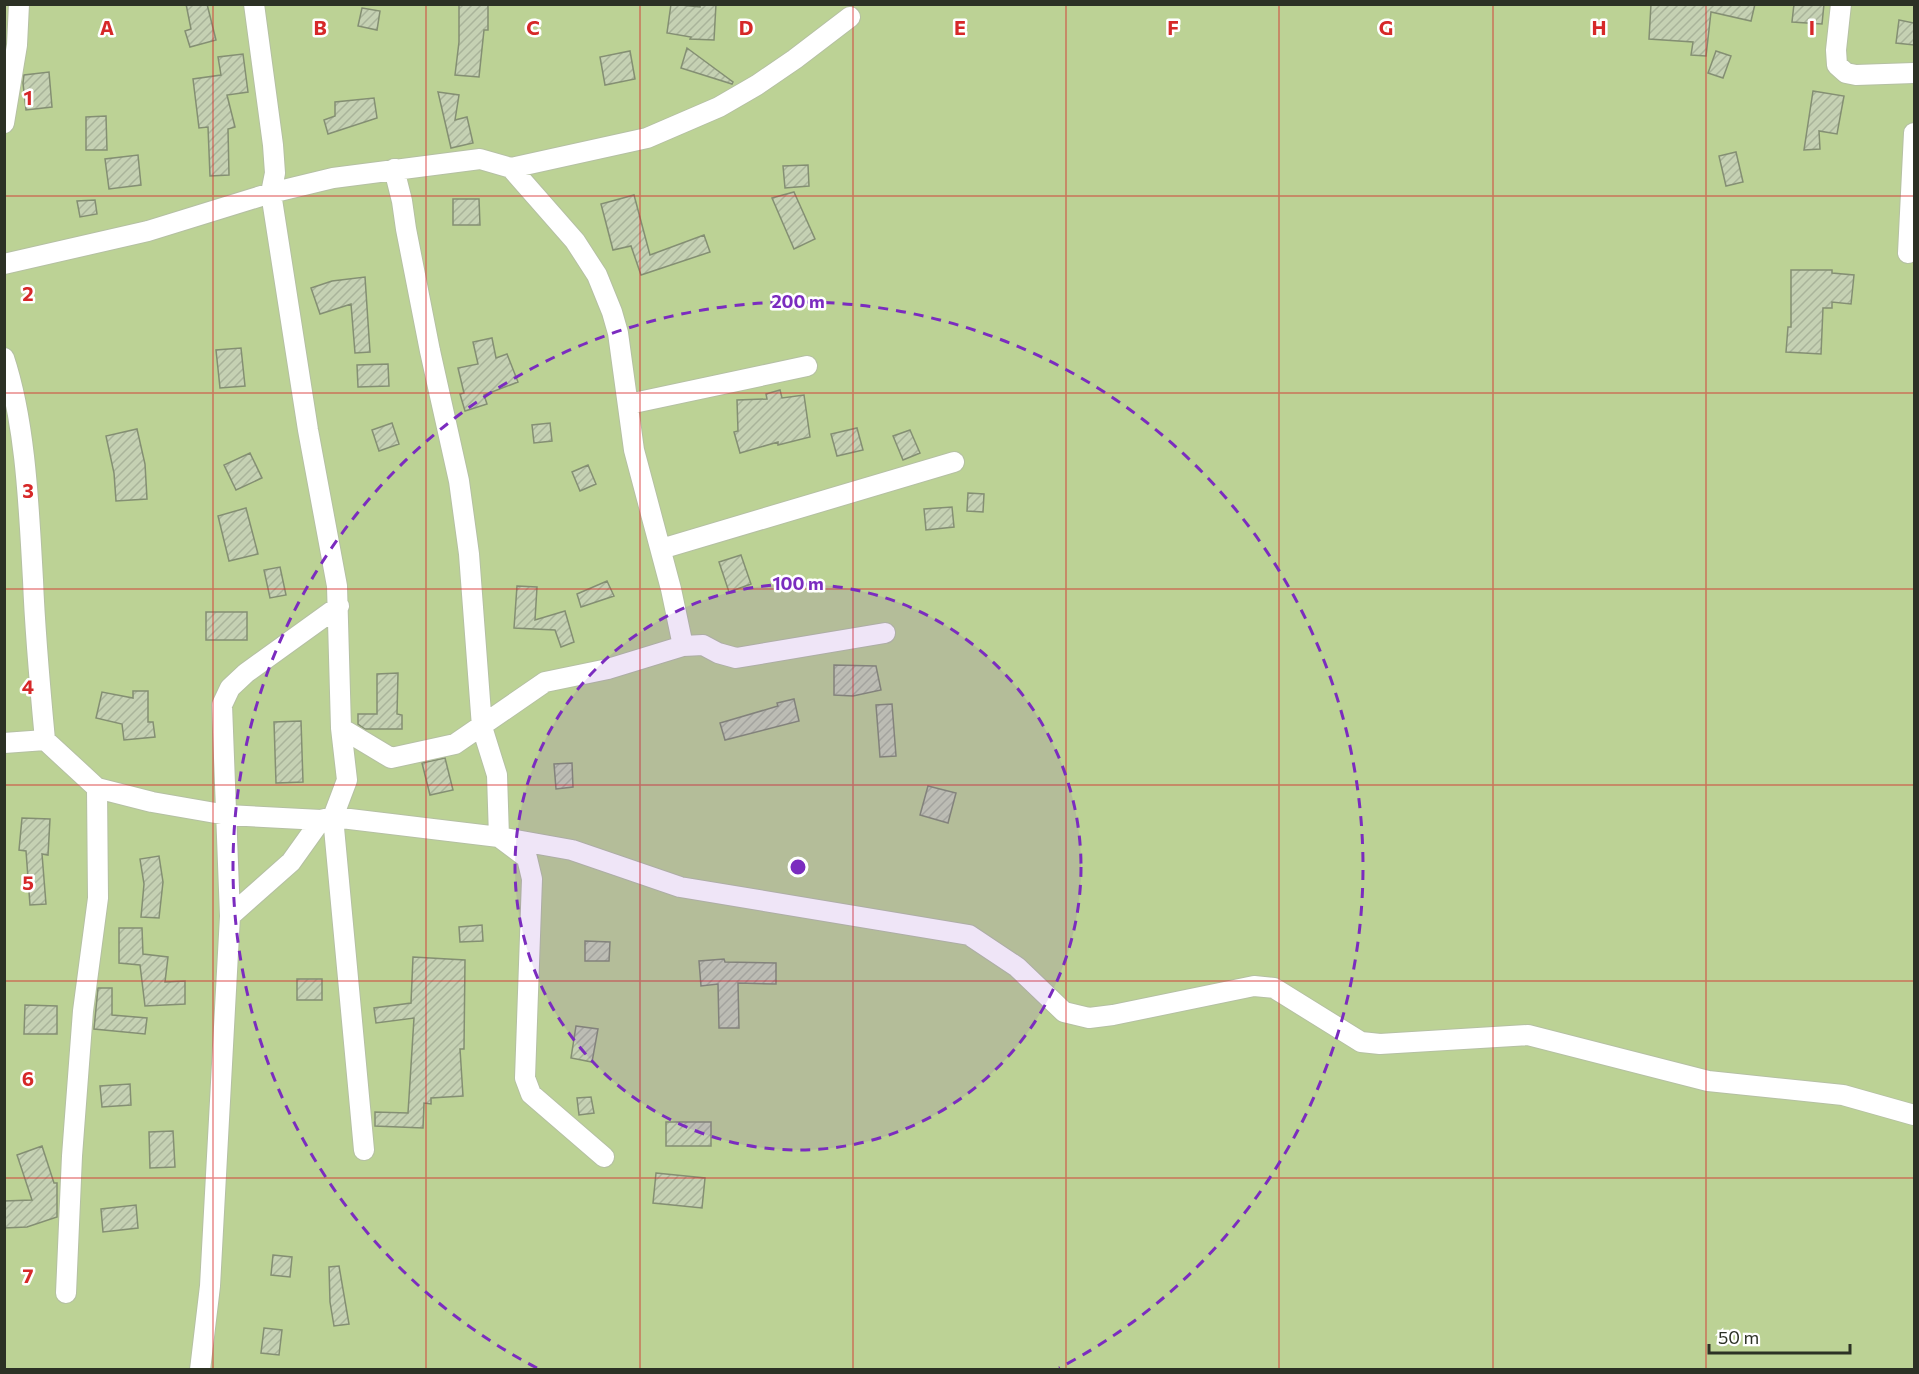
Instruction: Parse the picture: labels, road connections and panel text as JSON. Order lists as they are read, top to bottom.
{
  "scale_bar": "50 m",
  "grid": {
    "columns": [
      "A",
      "B",
      "C",
      "D",
      "E",
      "F",
      "G",
      "H",
      "I"
    ],
    "rows": [
      "1",
      "2",
      "3",
      "4",
      "5",
      "6",
      "7"
    ]
  },
  "rings": ["200 m", "100 m"]
}
